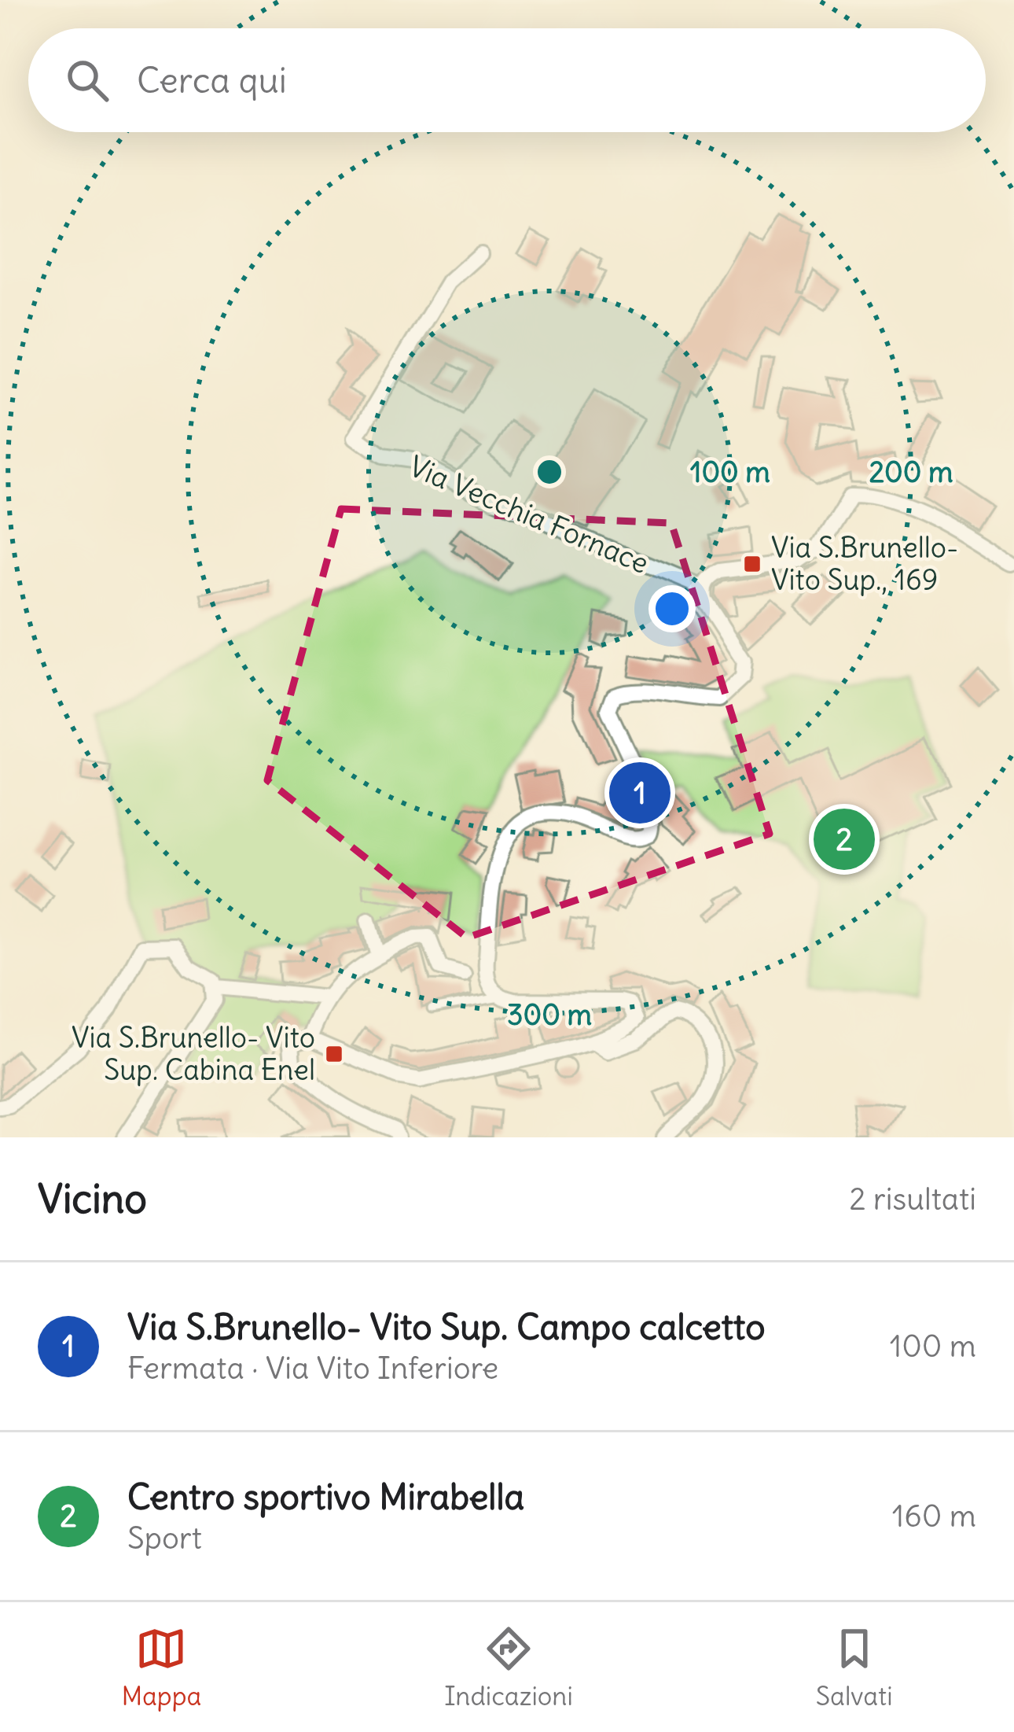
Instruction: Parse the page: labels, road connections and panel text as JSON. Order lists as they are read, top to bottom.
{
  "streets": {
    "street": ["Via Vecchia Fornace"]
  },
  "places": {
    "transit": ["Via S.Brunello- Vito Sup., 169", "Via S.Brunello- Vito Sup. Cabina Enel"]
  },
  "page": {
    "search": "Cerca qui",
    "pins": ["1", "2"],
    "heading": ["Vicino", "2 risultati"],
    "list": [
      {
        "mark": "1",
        "name": "Via S.Brunello- Vito Sup. Campo calcetto",
        "note": "Fermata · Via Vito Inferiore",
        "value": "100 m"
      },
      {
        "mark": "2",
        "name": "Centro sportivo Mirabella",
        "note": "Sport",
        "value": "160 m"
      }
    ],
    "nav": ["Mappa", "Indicazioni", "Salvati"]
  },
  "rings": ["100 m", "200 m", "300 m"]
}
